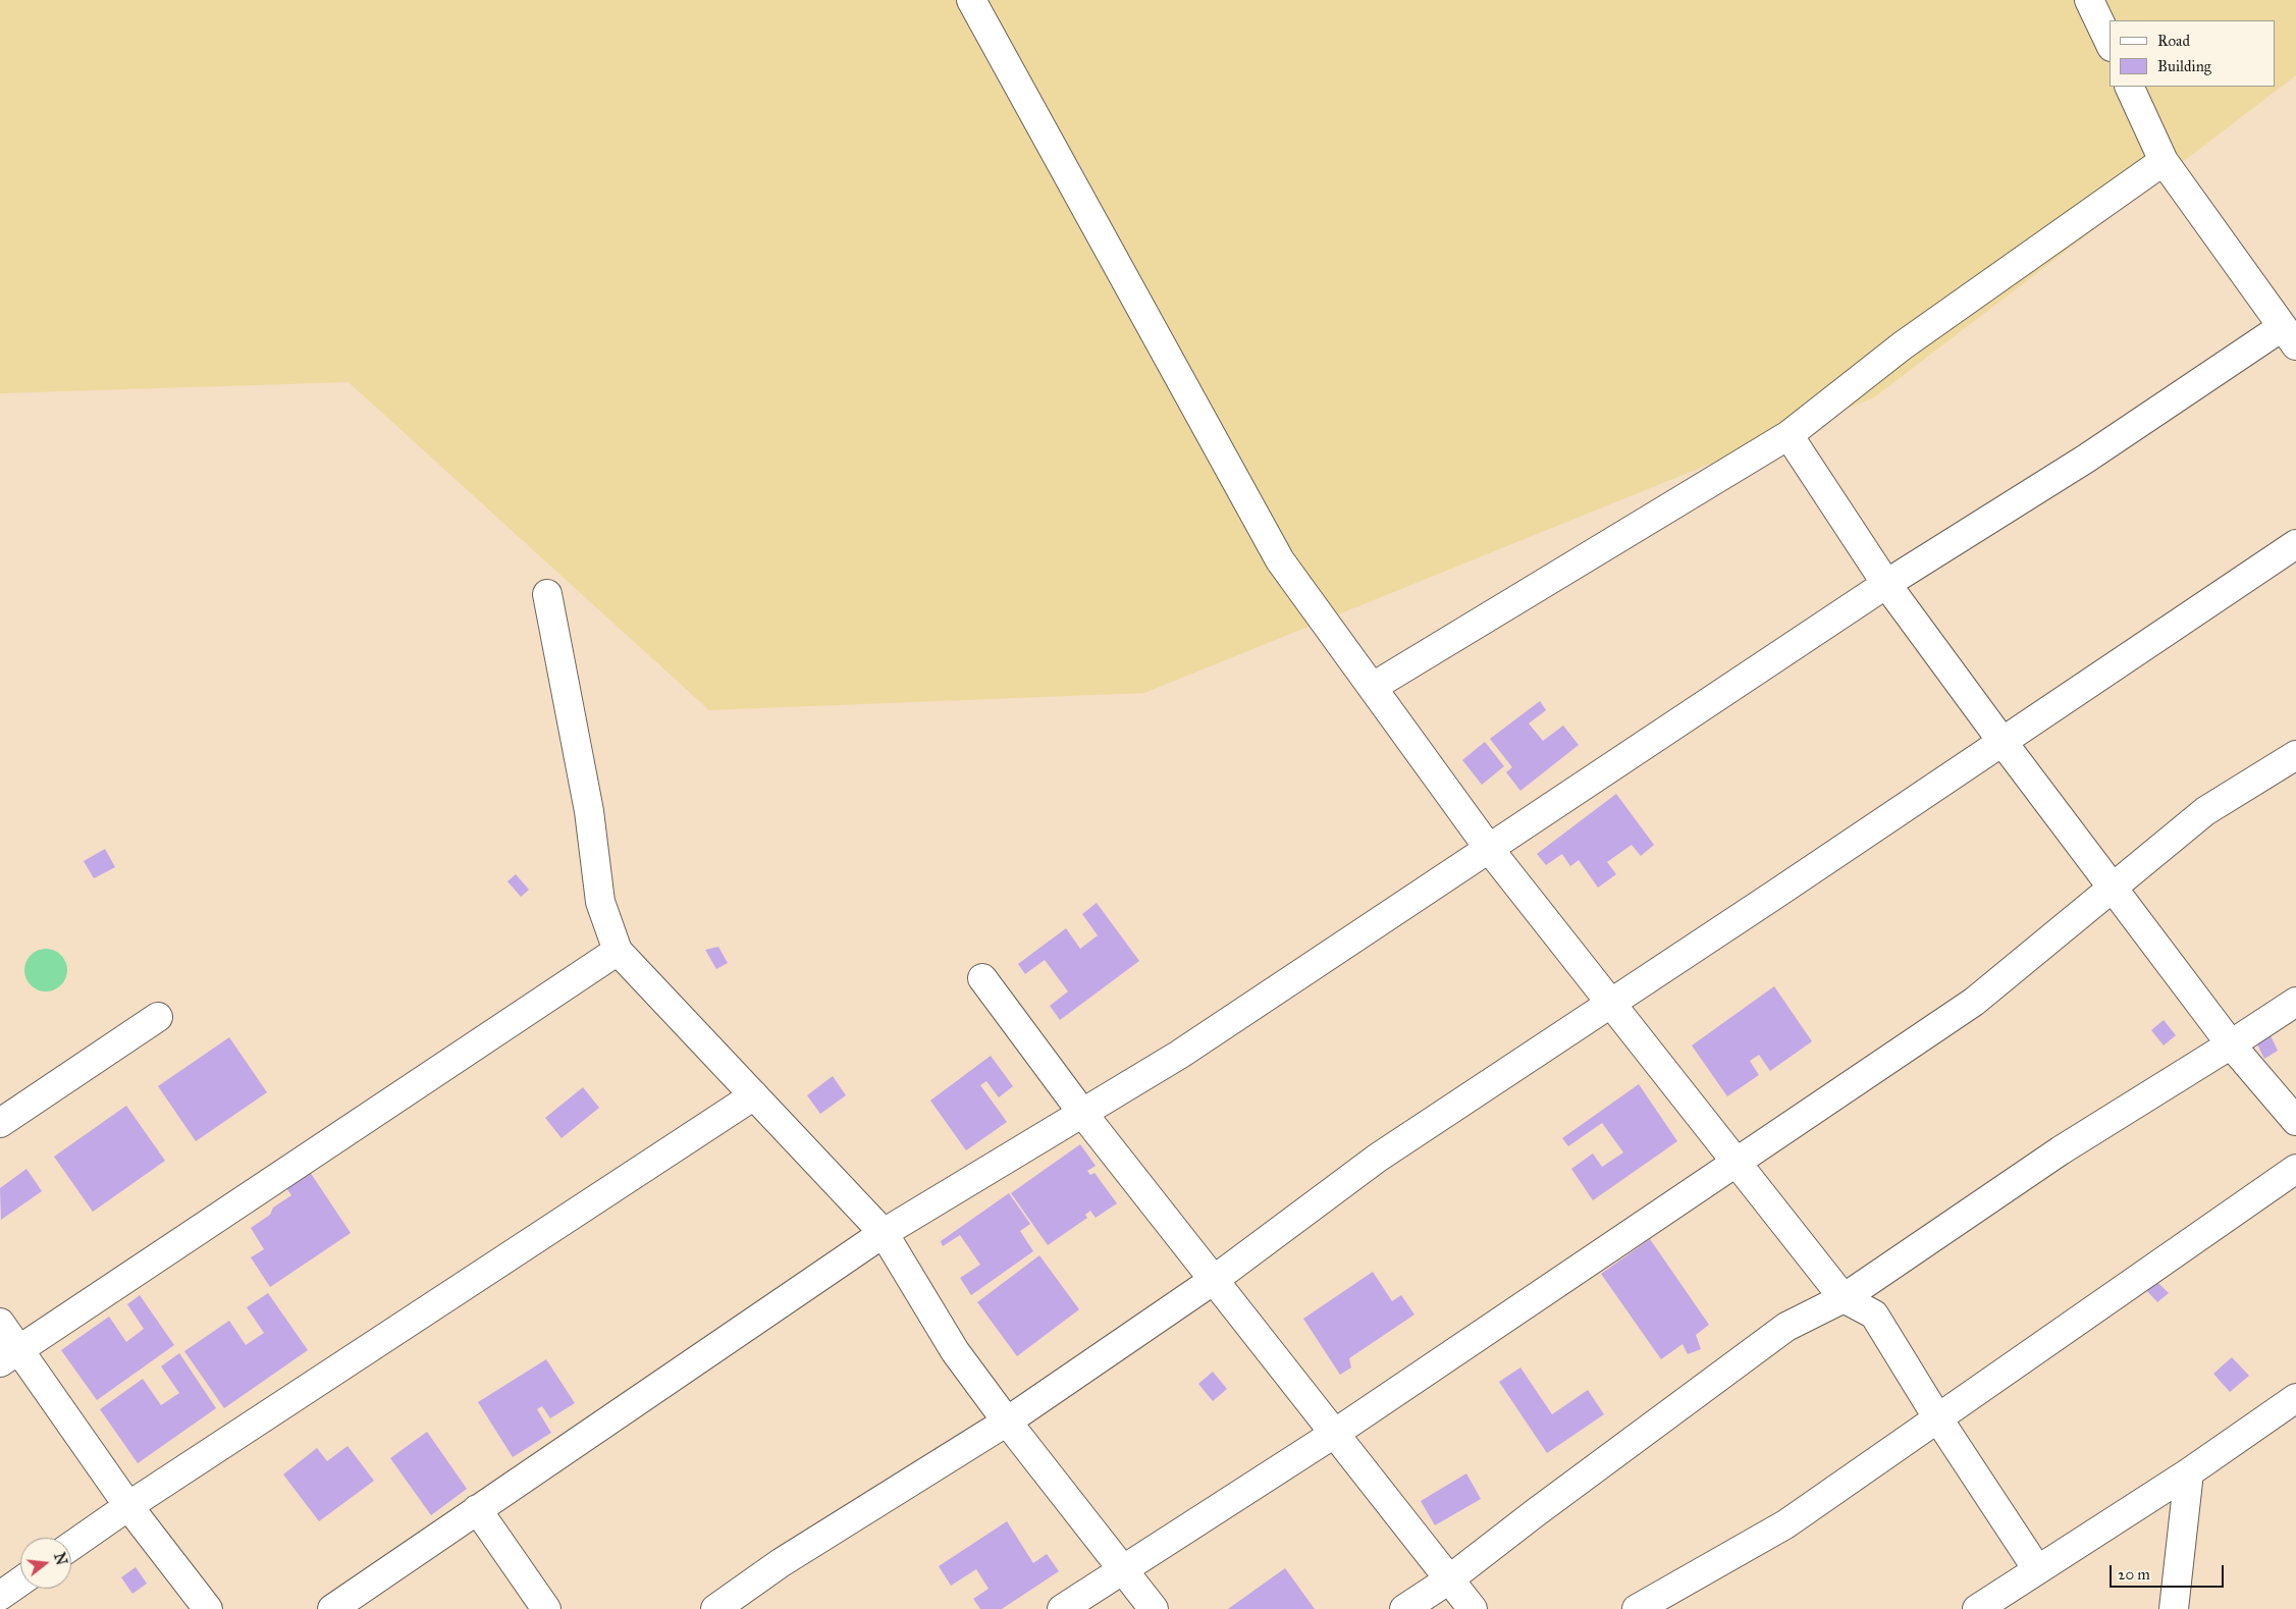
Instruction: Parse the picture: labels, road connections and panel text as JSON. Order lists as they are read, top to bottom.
{
  "legend": ["Road", "Building"],
  "scale_bar": "20 m",
  "north": "right"
}
